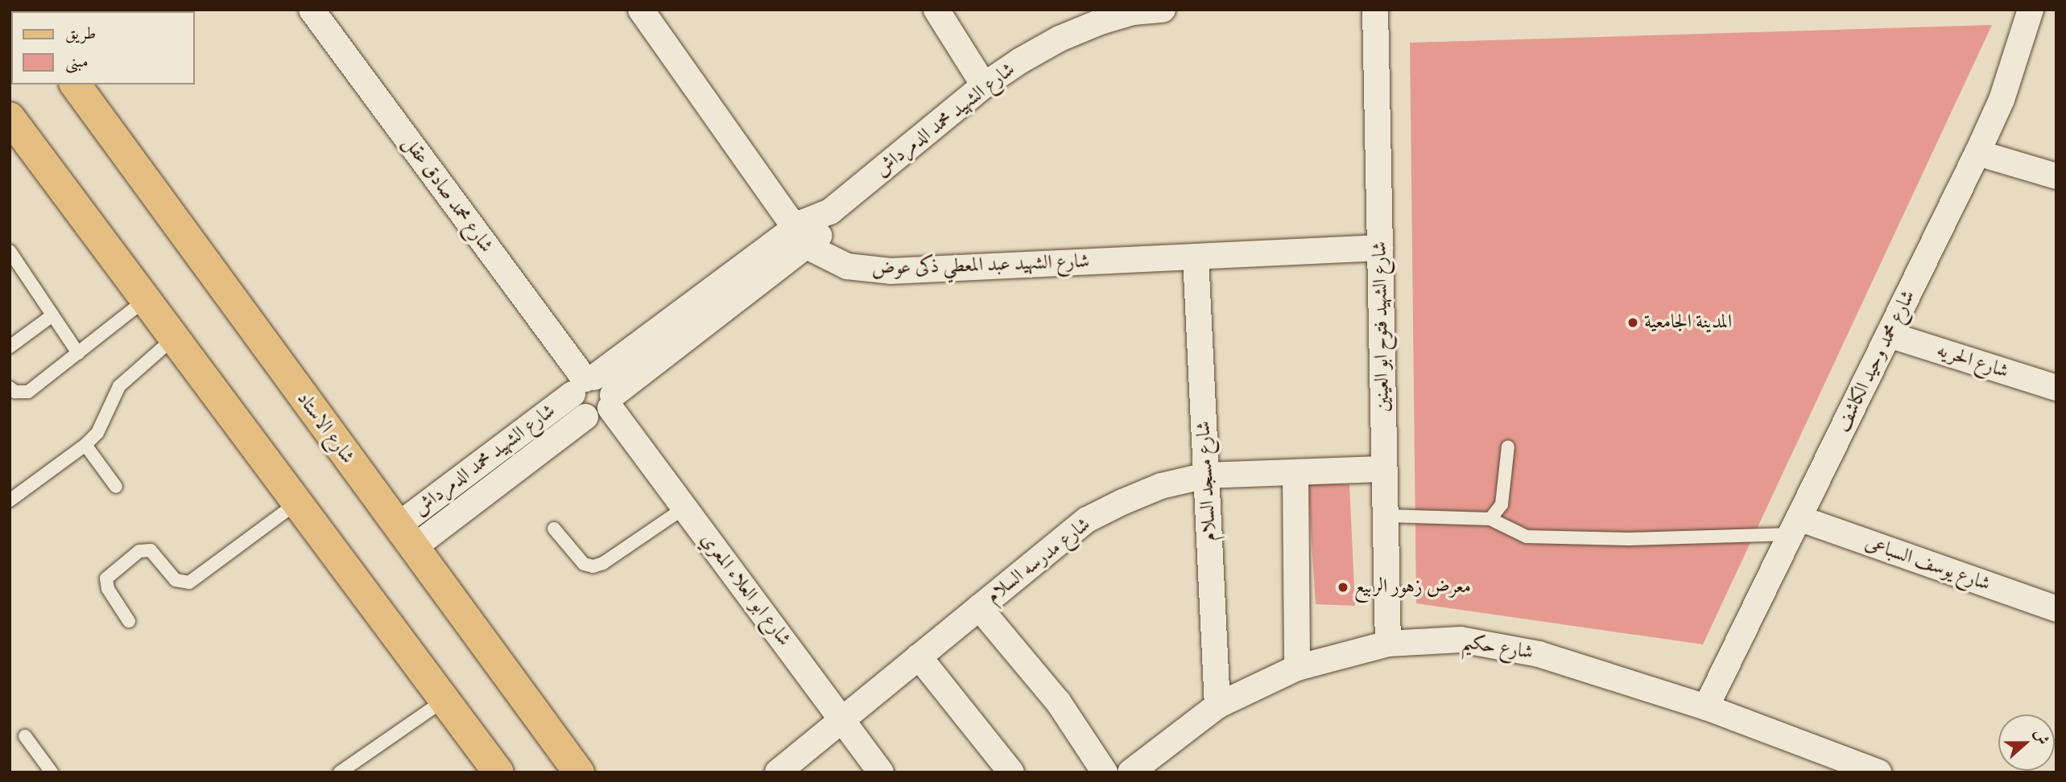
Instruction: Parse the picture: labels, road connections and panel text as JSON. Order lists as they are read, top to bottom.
{
  "streets": {
    "main road": ["شارع الاستاد"],
    "street": [
      "شارع الشهيد محمد الدمرداش",
      "شارع محمد صادق عقل",
      "شارع الشهيد عبد المعطي ذكى عوض",
      "شارع الشهيد فتوح ابو العينين",
      "شارع محمد وحيد الكاشف",
      "شارع الحريه",
      "شارع مسجد السلام",
      "شارع مدرسه السلام",
      "شارع يوسف السباعى",
      "شارع ابو العلاء المعري",
      "شارع حكيم"
    ]
  },
  "crossings": [
    ["شارع الشهيد محمد الدمرداش", "شارع محمد صادق عقل"],
    ["شارع الشهيد محمد الدمرداش", "شارع الشهيد عبد المعطي ذكى عوض"],
    ["شارع الشهيد محمد الدمرداش", "شارع الاستاد"],
    ["شارع الشهيد محمد الدمرداش", "شارع ابو العلاء المعري"],
    ["شارع محمد صادق عقل", "شارع ابو العلاء المعري"],
    ["شارع الشهيد عبد المعطي ذكى عوض", "شارع الشهيد فتوح ابو العينين"],
    ["شارع الشهيد عبد المعطي ذكى عوض", "شارع مسجد السلام"],
    ["شارع الشهيد فتوح ابو العينين", "شارع مدرسه السلام"],
    ["شارع الشهيد فتوح ابو العينين", "شارع حكيم"],
    ["شارع محمد وحيد الكاشف", "شارع الحريه"],
    ["شارع محمد وحيد الكاشف", "شارع يوسف السباعى"],
    ["شارع محمد وحيد الكاشف", "شارع حكيم"],
    ["شارع مسجد السلام", "شارع مدرسه السلام"],
    ["شارع مسجد السلام", "شارع حكيم"],
    ["شارع مدرسه السلام", "شارع ابو العلاء المعري"]
  ],
  "places": ["المدينة الجامعية", "معرض زهور الربيع"],
  "legend": ["طريق", "مبنى"],
  "north": "right"
}
